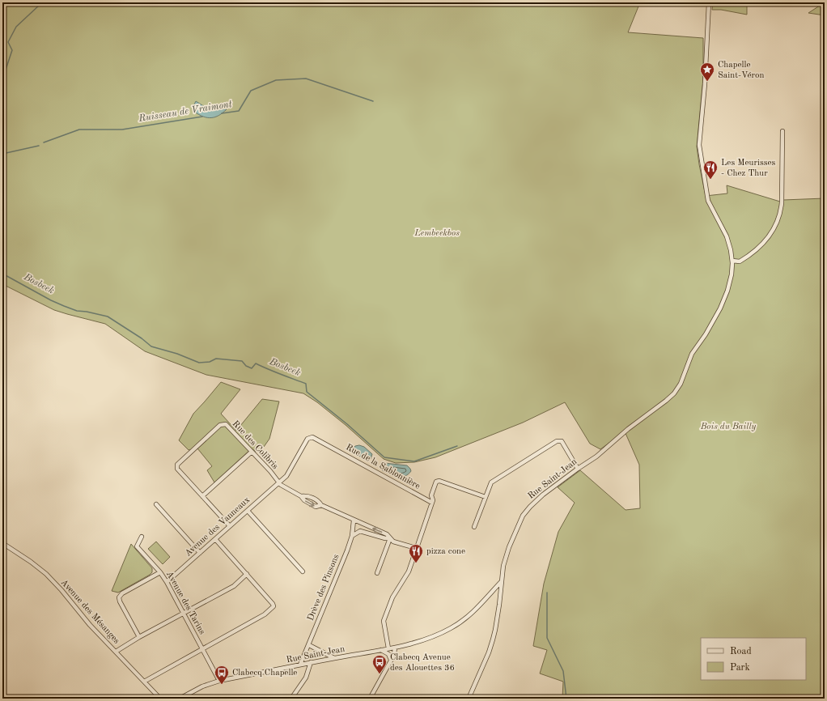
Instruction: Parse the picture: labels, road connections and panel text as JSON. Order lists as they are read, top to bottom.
{
  "streets": {
    "street": [
      "Rue des Colibris",
      "Rue de la Sablonnière",
      "Rue Saint-Jean",
      "Avenue des Vanneaux",
      "Drève des Pinsons",
      "Avenue des Tarins",
      "Avenue des Mésanges"
    ]
  },
  "crossings": [
    ["Rue des Colibris", "Rue de la Sablonnière"],
    ["Rue des Colibris", "Avenue des Vanneaux"],
    ["Rue de la Sablonnière", "Avenue des Vanneaux"],
    ["Rue Saint-Jean", "Drève des Pinsons"],
    ["Rue Saint-Jean", "Avenue des Tarins"],
    ["Avenue des Vanneaux", "Avenue des Tarins"]
  ],
  "water": ["Ruisseau de Vraimont", "Bosbeek"],
  "parks": ["Lembeekbos", "Bois du Bailly"],
  "places": {
    "place": ["Chapelle Saint-Véron"],
    "restaurant": ["Les Meurisses - Chez Thur", "pizza cone"],
    "bus stop": ["Clabecq Avenue des Alouettes 36", "Clabecq Chapelle"]
  },
  "legend": ["Road", "Park"]
}
